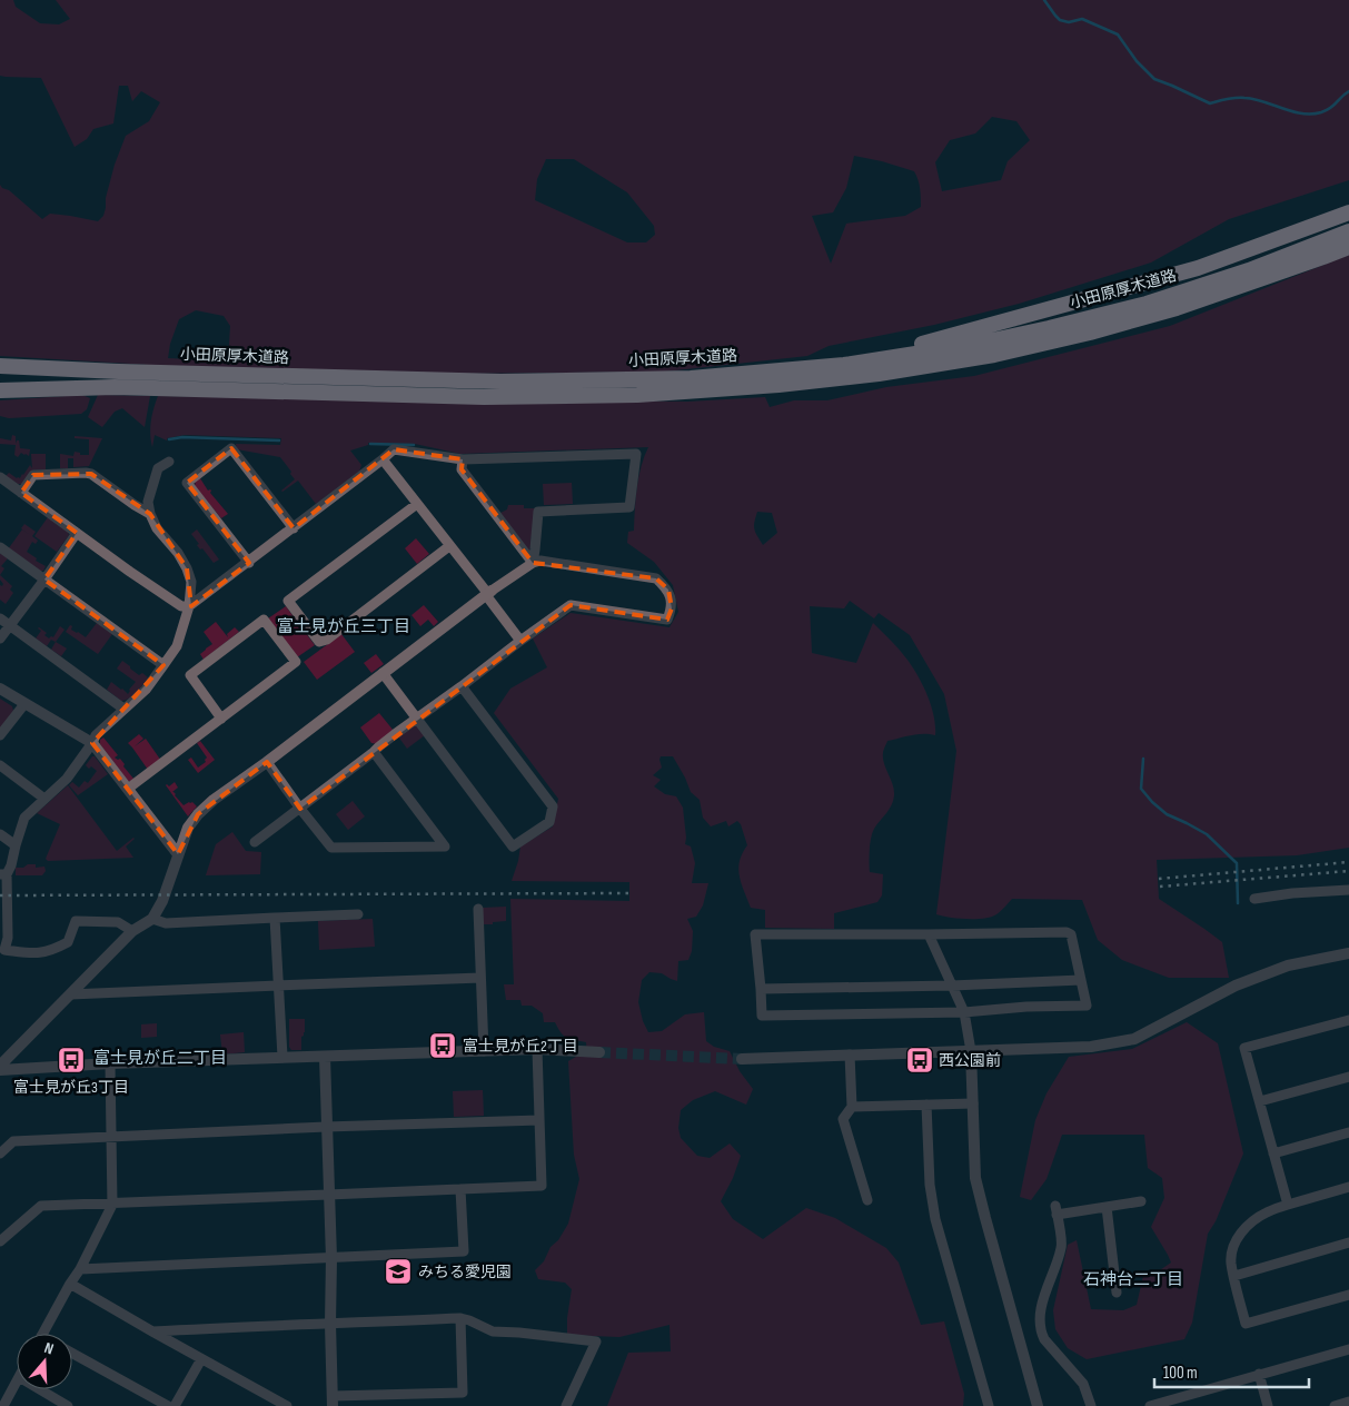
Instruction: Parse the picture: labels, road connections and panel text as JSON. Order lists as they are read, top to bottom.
{
  "streets": {
    "highway": ["小田原厚木道路"]
  },
  "districts": ["富士見が丘三丁目", "富士見が丘二丁目", "石神台二丁目"],
  "places": {
    "bus stop": ["富士見が丘2丁目", "富士見が丘3丁目", "西公園前"],
    "school or university": ["みちる愛児園"]
  },
  "scale_bar": "100 m",
  "north": "top"
}
